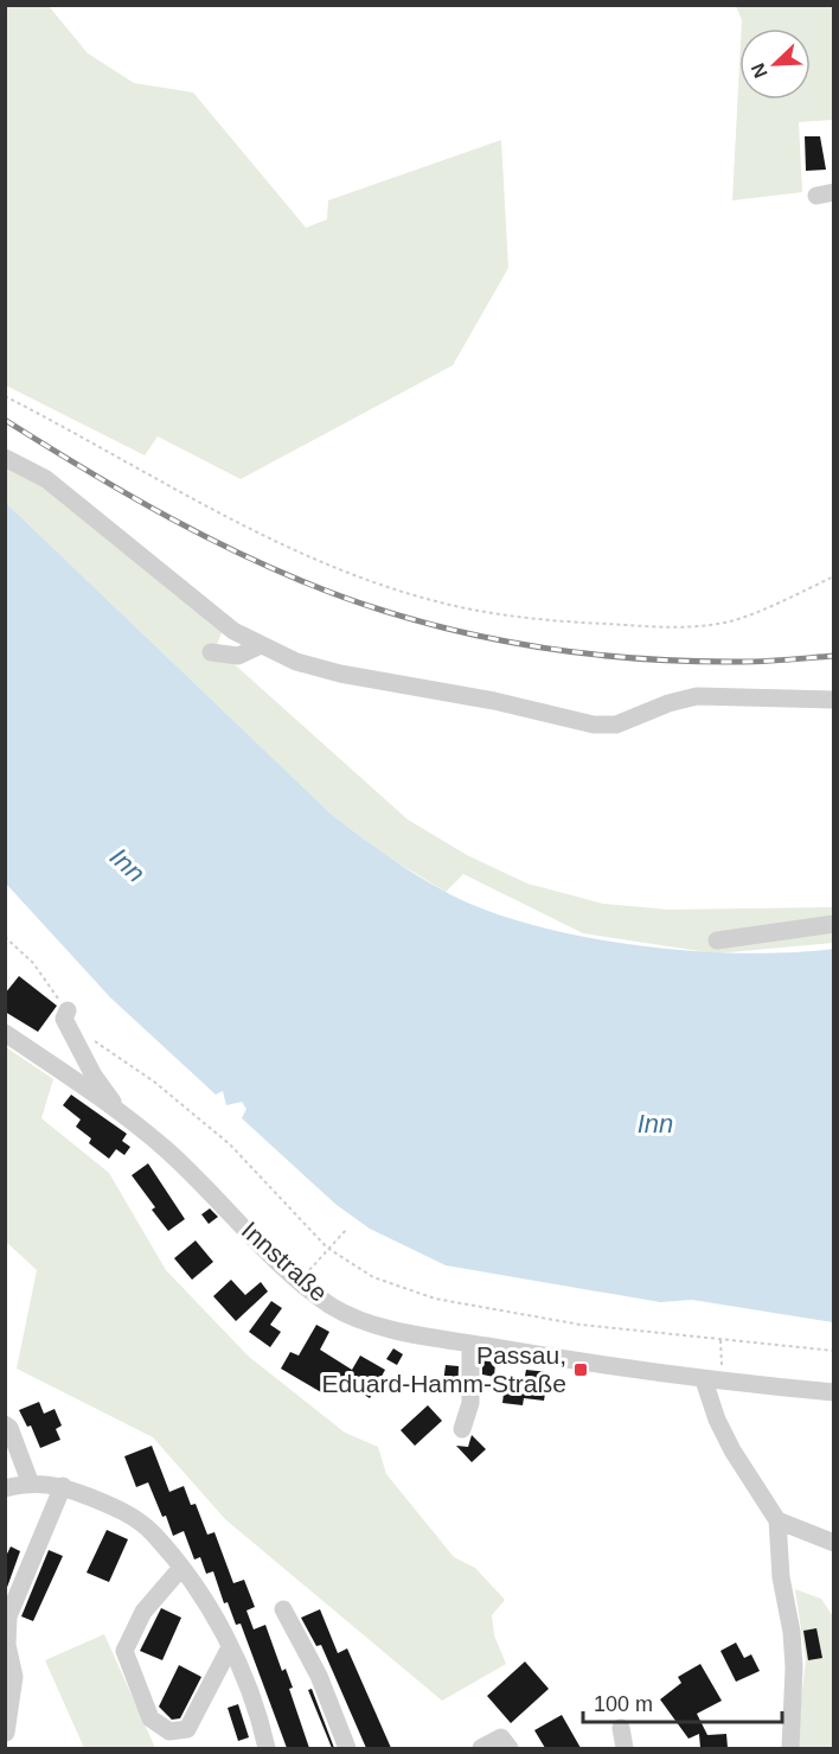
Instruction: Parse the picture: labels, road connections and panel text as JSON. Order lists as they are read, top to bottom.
{
  "streets": {
    "street": ["Innstraße"]
  },
  "water": ["Inn"],
  "places": {
    "transit": ["Passau, Eduard-Hamm-Straße"]
  },
  "scale_bar": "100 m",
  "north": "bottom left"
}
